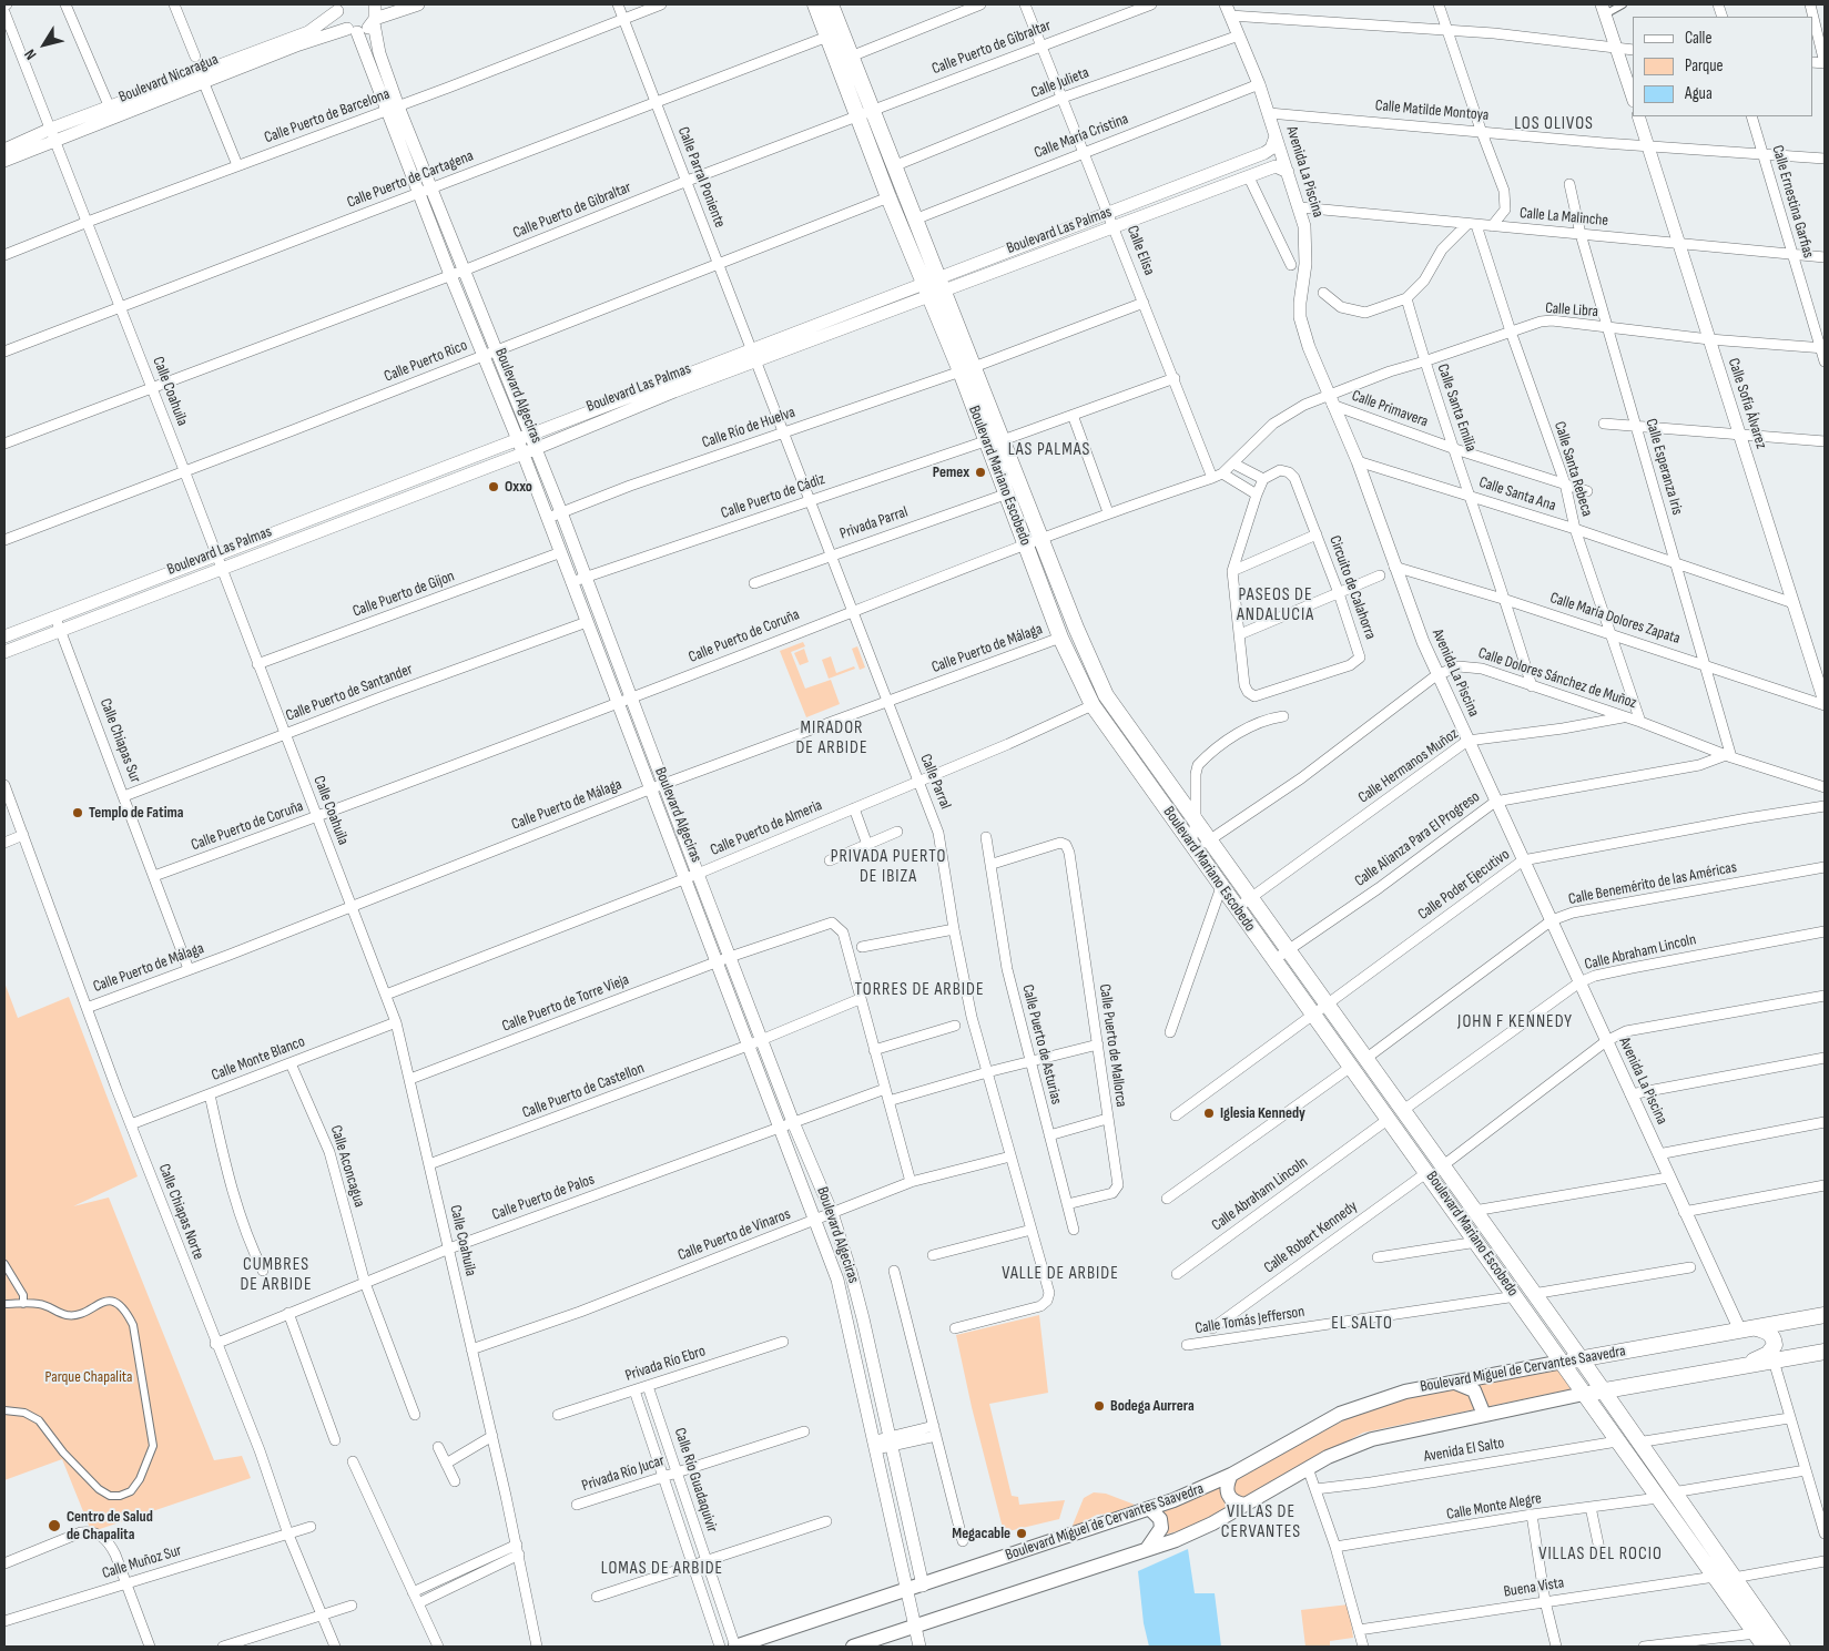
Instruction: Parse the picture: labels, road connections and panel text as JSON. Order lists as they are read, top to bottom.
{
  "streets": {
    "main road": ["Boulevard Mariano Escobedo", "Boulevard Miguel de Cervantes Saavedra"],
    "street": [
      "Calle Puerto de Gibraltar",
      "Boulevard Nicaragua",
      "Calle Julieta",
      "Calle Matilde Montoya",
      "Calle Puerto de Barcelona",
      "Calle María Cristina",
      "Avenida La Piscina",
      "Calle Parral Poniente",
      "Calle Puerto de Cartagena",
      "Calle Ernestina Garfias",
      "Calle La Malinche",
      "Boulevard Las Palmas",
      "Calle Elisa",
      "Calle Libra",
      "Calle Puerto Rico",
      "Calle Coahuila",
      "Boulevard Algeciras",
      "Calle Sofía Álvarez",
      "Calle Santa Emilia",
      "Calle Primavera",
      "Calle Río de Huelva",
      "Calle Esperanza Iris",
      "Calle Santa Rebeca",
      "Calle Santa Ana",
      "Calle Puerto de Cádiz",
      "Privada Parral",
      "Circuito de Calahorra",
      "Calle Puerto de Gijon",
      "Calle María Dolores Zapata",
      "Calle Puerto de Coruña",
      "Calle Puerto de Málaga",
      "Calle Dolores Sánchez de Muñoz",
      "Calle Puerto de Santander",
      "Calle Chiapas Sur",
      "Calle Hermanos Muñoz",
      "Calle Parral",
      "Calle Puerto de Almeria",
      "Calle Alianza Para El Progreso",
      "Calle Benemérito de las Américas",
      "Calle Poder Ejecutivo",
      "Calle Abraham Lincoln",
      "Calle Puerto de Torre Vieja",
      "Calle Puerto de Asturias",
      "Calle Puerto de Mallorca",
      "Calle Monte Blanco",
      "Calle Puerto de Castellon",
      "Calle Aconcagua",
      "Calle Puerto de Palos",
      "Calle Chiapas Norte",
      "Calle Puerto de Vinaros",
      "Calle Robert Kennedy",
      "Calle Tomás Jefferson",
      "Privada Río Ebro",
      "Avenida El Salto",
      "Privada Río Jucar",
      "Calle Río Guadaquivir",
      "Calle Monte Alegre",
      "Calle Muñoz Sur",
      "Buena Vista"
    ]
  },
  "crossings": [
    ["Calle Puerto de Gibraltar", "Calle Parral Poniente"],
    ["Calle Puerto de Gibraltar", "Calle Elisa"],
    ["Calle Puerto de Gibraltar", "Calle Coahuila"],
    ["Calle Puerto de Gibraltar", "Boulevard Algeciras"],
    ["Calle Puerto de Gibraltar", "Boulevard Mariano Escobedo"],
    ["Boulevard Nicaragua", "Calle Coahuila"],
    ["Boulevard Nicaragua", "Boulevard Algeciras"],
    ["Calle Julieta", "Avenida La Piscina"],
    ["Calle Julieta", "Calle Elisa"],
    ["Calle Julieta", "Boulevard Mariano Escobedo"],
    ["Calle Matilde Montoya", "Avenida La Piscina"],
    ["Calle Matilde Montoya", "Calle Ernestina Garfias"],
    ["Calle Matilde Montoya", "Calle Sofía Álvarez"],
    ["Calle Puerto de Barcelona", "Calle Parral Poniente"],
    ["Calle Puerto de Barcelona", "Calle Coahuila"],
    ["Calle Puerto de Barcelona", "Boulevard Algeciras"],
    ["Calle María Cristina", "Avenida La Piscina"],
    ["Calle María Cristina", "Calle Elisa"],
    ["Calle María Cristina", "Boulevard Mariano Escobedo"],
    ["Avenida La Piscina", "Calle La Malinche"],
    ["Avenida La Piscina", "Calle Libra"],
    ["Avenida La Piscina", "Calle Primavera"],
    ["Avenida La Piscina", "Calle Santa Ana"],
    ["Avenida La Piscina", "Calle María Dolores Zapata"],
    ["Avenida La Piscina", "Calle Puerto de Coruña"],
    ["Avenida La Piscina", "Calle Dolores Sánchez de Muñoz"],
    ["Avenida La Piscina", "Calle Hermanos Muñoz"],
    ["Avenida La Piscina", "Calle Alianza Para El Progreso"],
    ["Avenida La Piscina", "Calle Benemérito de las Américas"],
    ["Avenida La Piscina", "Calle Poder Ejecutivo"],
    ["Avenida La Piscina", "Calle Abraham Lincoln"],
    ["Avenida La Piscina", "Calle Robert Kennedy"],
    ["Avenida La Piscina", "Boulevard Miguel de Cervantes Saavedra"],
    ["Calle Parral Poniente", "Calle Puerto de Cartagena"],
    ["Calle Parral Poniente", "Boulevard Las Palmas"],
    ["Calle Parral Poniente", "Calle Puerto Rico"],
    ["Calle Parral Poniente", "Calle Parral"],
    ["Calle Puerto de Cartagena", "Calle Coahuila"],
    ["Calle Puerto de Cartagena", "Boulevard Algeciras"],
    ["Calle Puerto de Cartagena", "Boulevard Mariano Escobedo"],
    ["Calle Ernestina Garfias", "Calle La Malinche"],
    ["Calle Ernestina Garfias", "Calle Libra"],
    ["Calle La Malinche", "Calle Sofía Álvarez"],
    ["Calle La Malinche", "Calle Esperanza Iris"],
    ["Calle La Malinche", "Calle Santa Rebeca"],
    ["Boulevard Las Palmas", "Calle Elisa"],
    ["Boulevard Las Palmas", "Calle Coahuila"],
    ["Boulevard Las Palmas", "Boulevard Algeciras"],
    ["Boulevard Las Palmas", "Boulevard Mariano Escobedo"],
    ["Boulevard Las Palmas", "Calle Chiapas Sur"],
    ["Boulevard Las Palmas", "Calle Parral"],
    ["Calle Elisa", "Calle Río de Huelva"],
    ["Calle Elisa", "Calle Puerto de Coruña"],
    ["Calle Libra", "Calle Sofía Álvarez"],
    ["Calle Libra", "Calle Santa Emilia"],
    ["Calle Libra", "Calle Primavera"],
    ["Calle Libra", "Calle Esperanza Iris"],
    ["Calle Libra", "Calle Santa Rebeca"],
    ["Calle Libra", "Calle Puerto de Coruña"],
    ["Calle Puerto Rico", "Calle Coahuila"],
    ["Calle Puerto Rico", "Boulevard Algeciras"],
    ["Calle Puerto Rico", "Boulevard Mariano Escobedo"],
    ["Calle Coahuila", "Calle Puerto de Gijon"],
    ["Calle Coahuila", "Calle Puerto de Coruña"],
    ["Calle Coahuila", "Calle Puerto de Málaga"],
    ["Calle Coahuila", "Calle Puerto de Santander"],
    ["Calle Coahuila", "Calle Puerto de Almeria"],
    ["Calle Coahuila", "Calle Puerto de Torre Vieja"],
    ["Calle Coahuila", "Calle Monte Blanco"],
    ["Calle Coahuila", "Calle Puerto de Castellon"],
    ["Calle Coahuila", "Calle Puerto de Palos"],
    ["Calle Coahuila", "Calle Puerto de Vinaros"],
    ["Boulevard Algeciras", "Calle Río de Huelva"],
    ["Boulevard Algeciras", "Calle Puerto de Cádiz"],
    ["Boulevard Algeciras", "Calle Puerto de Gijon"],
    ["Boulevard Algeciras", "Calle Puerto de Coruña"],
    ["Boulevard Algeciras", "Calle Puerto de Málaga"],
    ["Boulevard Algeciras", "Calle Puerto de Santander"],
    ["Boulevard Algeciras", "Calle Puerto de Almeria"],
    ["Boulevard Algeciras", "Calle Puerto de Torre Vieja"],
    ["Boulevard Algeciras", "Calle Puerto de Castellon"],
    ["Boulevard Algeciras", "Calle Puerto de Palos"],
    ["Boulevard Algeciras", "Calle Puerto de Vinaros"],
    ["Boulevard Algeciras", "Boulevard Miguel de Cervantes Saavedra"],
    ["Calle Sofía Álvarez", "Calle Santa Ana"],
    ["Calle Sofía Álvarez", "Calle María Dolores Zapata"],
    ["Calle Santa Emilia", "Calle Primavera"],
    ["Calle Santa Emilia", "Calle Santa Ana"],
    ["Calle Santa Emilia", "Calle María Dolores Zapata"],
    ["Calle Santa Emilia", "Calle Dolores Sánchez de Muñoz"],
    ["Calle Primavera", "Calle Santa Rebeca"],
    ["Calle Primavera", "Calle Puerto de Coruña"],
    ["Calle Río de Huelva", "Boulevard Mariano Escobedo"],
    ["Calle Río de Huelva", "Calle Parral"],
    ["Calle Esperanza Iris", "Calle Santa Ana"],
    ["Calle Esperanza Iris", "Calle María Dolores Zapata"],
    ["Calle Esperanza Iris", "Calle Dolores Sánchez de Muñoz"],
    ["Calle Esperanza Iris", "Calle Alianza Para El Progreso"],
    ["Calle Santa Rebeca", "Calle Santa Ana"],
    ["Calle Santa Rebeca", "Calle María Dolores Zapata"],
    ["Calle Santa Rebeca", "Calle Dolores Sánchez de Muñoz"],
    ["Boulevard Mariano Escobedo", "Calle Puerto de Cádiz"],
    ["Boulevard Mariano Escobedo", "Privada Parral"],
    ["Boulevard Mariano Escobedo", "Calle Puerto de Coruña"],
    ["Boulevard Mariano Escobedo", "Calle Puerto de Málaga"],
    ["Boulevard Mariano Escobedo", "Calle Dolores Sánchez de Muñoz"],
    ["Boulevard Mariano Escobedo", "Calle Hermanos Muñoz"],
    ["Boulevard Mariano Escobedo", "Calle Puerto de Almeria"],
    ["Boulevard Mariano Escobedo", "Calle Alianza Para El Progreso"],
    ["Boulevard Mariano Escobedo", "Calle Benemérito de las Américas"],
    ["Boulevard Mariano Escobedo", "Calle Poder Ejecutivo"],
    ["Boulevard Mariano Escobedo", "Calle Abraham Lincoln"],
    ["Boulevard Mariano Escobedo", "Calle Robert Kennedy"],
    ["Boulevard Mariano Escobedo", "Calle Tomás Jefferson"],
    ["Boulevard Mariano Escobedo", "Boulevard Miguel de Cervantes Saavedra"],
    ["Boulevard Mariano Escobedo", "Avenida El Salto"],
    ["Boulevard Mariano Escobedo", "Calle Monte Alegre"],
    ["Boulevard Mariano Escobedo", "Buena Vista"],
    ["Calle Puerto de Cádiz", "Calle Parral"],
    ["Privada Parral", "Calle Parral"],
    ["Calle Puerto de Coruña", "Calle Chiapas Sur"],
    ["Calle Puerto de Coruña", "Calle Parral"],
    ["Calle Puerto de Málaga", "Calle Chiapas Sur"],
    ["Calle Puerto de Málaga", "Calle Parral"],
    ["Calle Puerto de Málaga", "Calle Chiapas Norte"],
    ["Calle Dolores Sánchez de Muñoz", "Calle Hermanos Muñoz"],
    ["Calle Dolores Sánchez de Muñoz", "Calle Alianza Para El Progreso"],
    ["Calle Puerto de Santander", "Calle Chiapas Sur"],
    ["Calle Parral", "Calle Puerto de Almeria"],
    ["Calle Parral", "Calle Puerto de Vinaros"],
    ["Calle Puerto de Torre Vieja", "Calle Puerto de Castellon"],
    ["Calle Puerto de Asturias", "Calle Puerto de Mallorca"],
    ["Calle Monte Blanco", "Calle Aconcagua"],
    ["Calle Monte Blanco", "Calle Chiapas Norte"],
    ["Calle Aconcagua", "Calle Puerto de Palos"],
    ["Calle Puerto de Palos", "Calle Chiapas Norte"],
    ["Calle Chiapas Norte", "Calle Muñoz Sur"],
    ["Privada Río Ebro", "Calle Río Guadaquivir"],
    ["Boulevard Miguel de Cervantes Saavedra", "Calle Río Guadaquivir"],
    ["Privada Río Jucar", "Calle Río Guadaquivir"]
  ],
  "districts": [
    "LOS OLIVOS",
    "LAS PALMAS",
    "PASEOS DE ANDALUCIA",
    "MIRADOR DE ARBIDE",
    "PRIVADA PUERTO DE IBIZA",
    "TORRES DE ARBIDE",
    "JOHN F KENNEDY",
    "CUMBRES DE ARBIDE",
    "VALLE DE ARBIDE",
    "EL SALTO",
    "VILLAS DE CERVANTES",
    "VILLAS DEL ROCIO",
    "LOMAS DE ARBIDE"
  ],
  "parks": ["Parque Chapalita"],
  "places": [
    "Pemex",
    "Oxxo",
    "Templo de Fatima",
    "Iglesia Kennedy",
    "Bodega Aurrera",
    "Centro de Salud de Chapalita",
    "Megacable"
  ],
  "legend": ["Calle", "Parque", "Agua"],
  "north": "bottom left"
}
